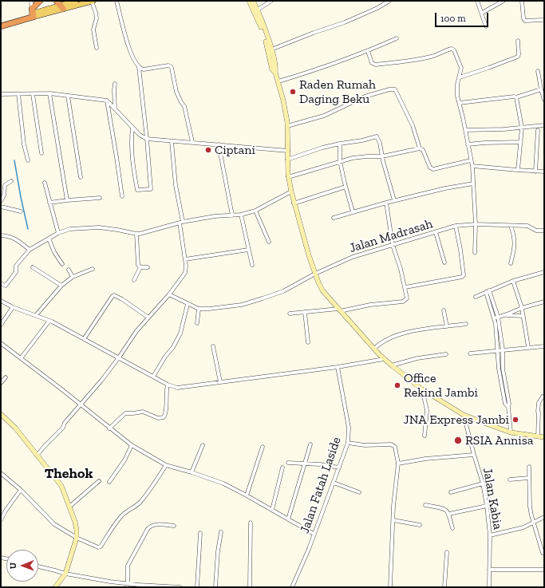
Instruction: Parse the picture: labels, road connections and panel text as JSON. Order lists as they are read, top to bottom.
{
  "streets": {
    "street": ["Jalan Madrasah", "Jalan Fatah Laside", "Jalan Kabia"]
  },
  "districts": ["Thehok"],
  "places": [
    "Raden Rumah Daging Beku",
    "Ciptani",
    "Office Rekind Jambi",
    "JNA Express Jambi",
    "RSIA Annisa"
  ],
  "scale_bar": "100 m",
  "north": "left"
}
